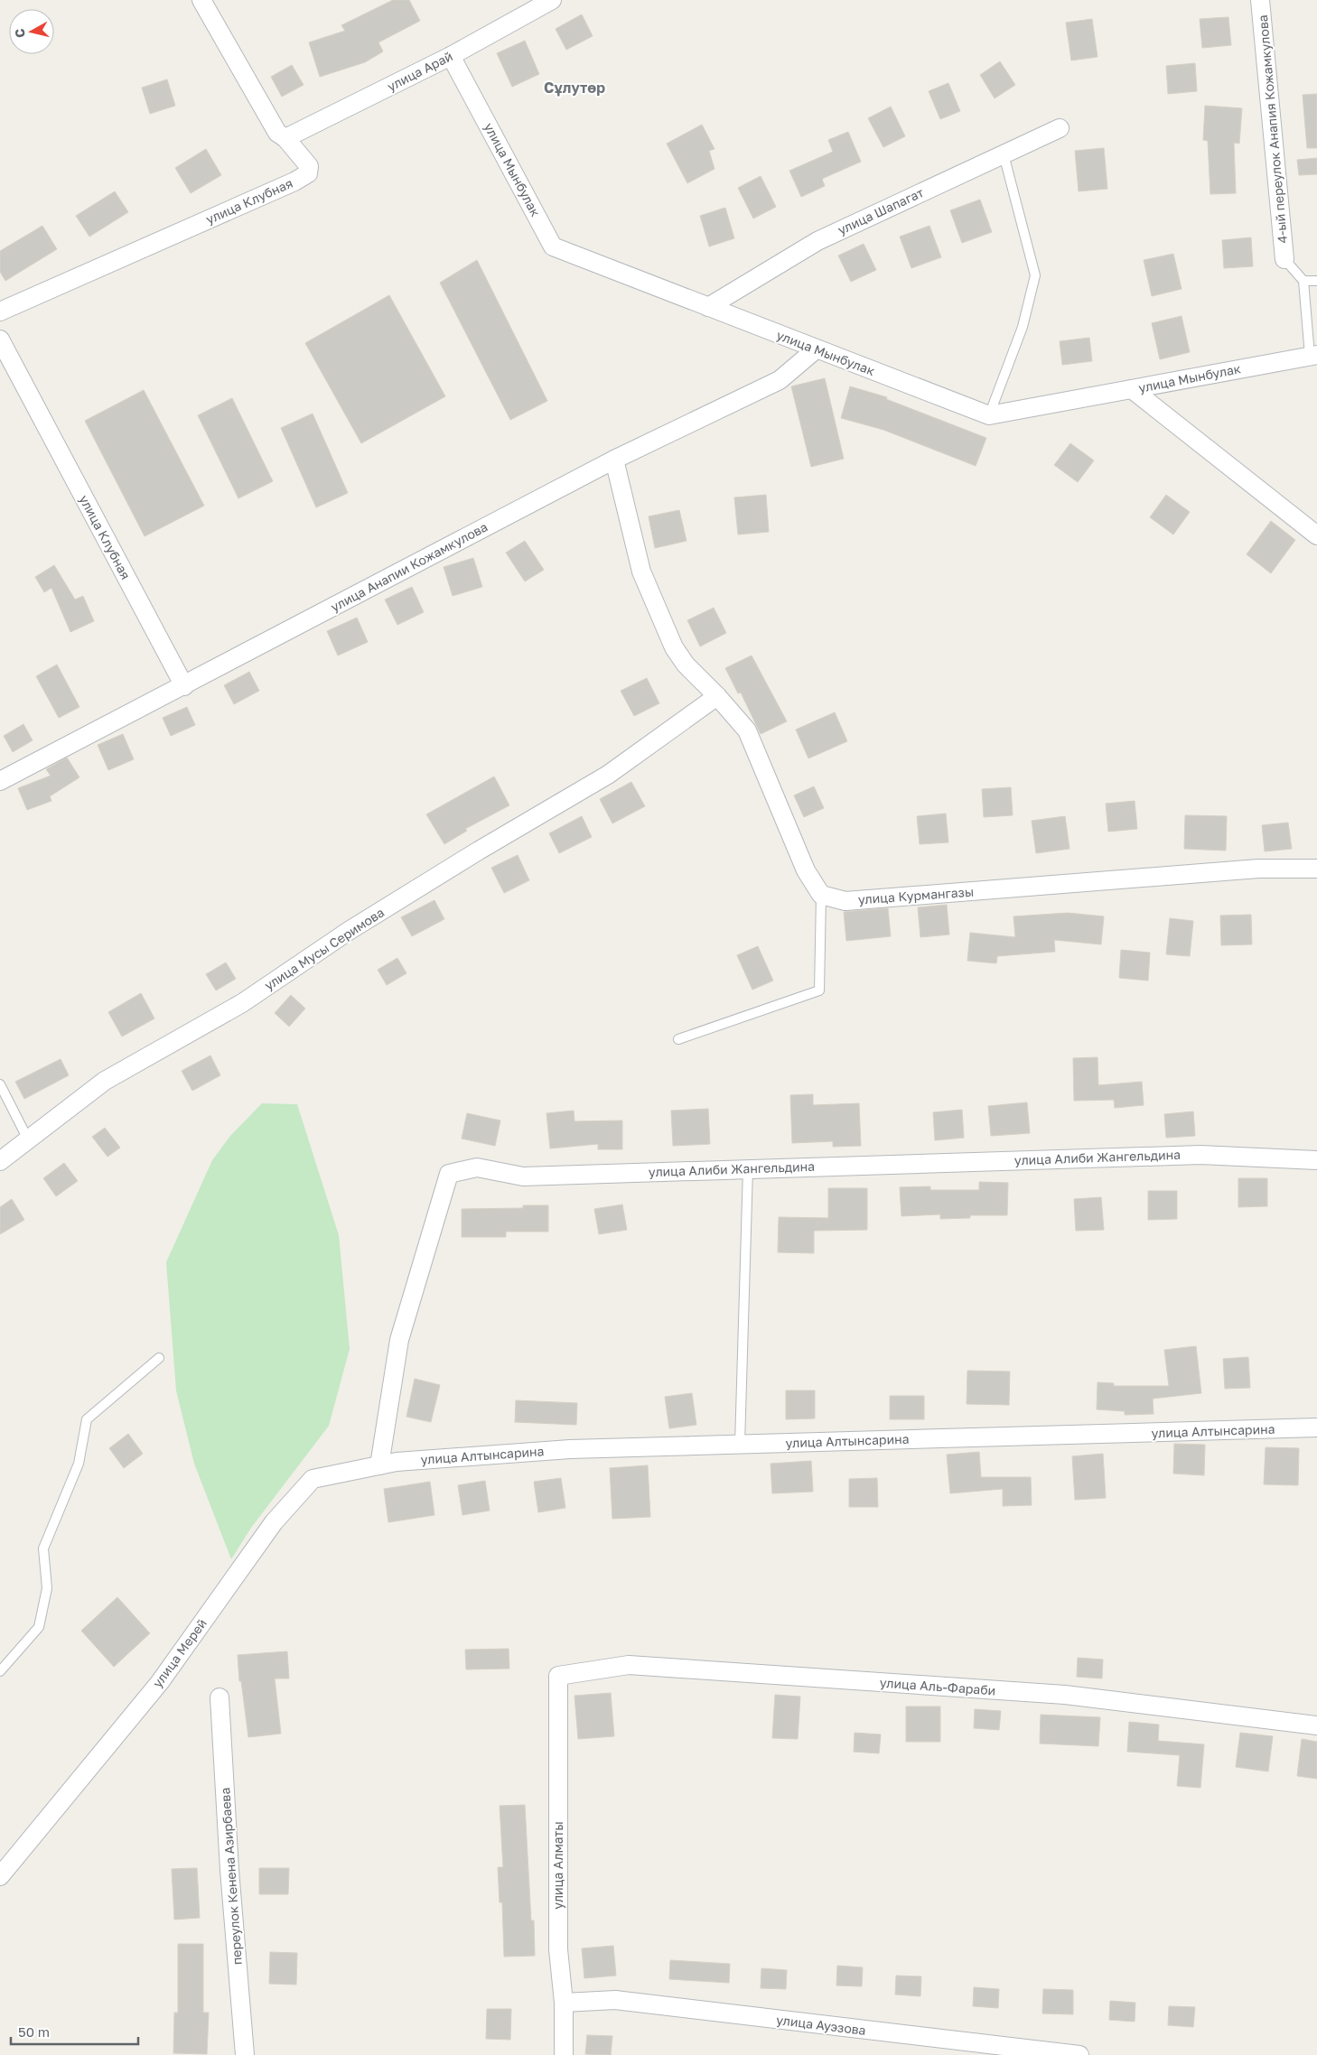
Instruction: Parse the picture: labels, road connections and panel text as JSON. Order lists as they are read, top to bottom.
{
  "streets": {
    "street": [
      "улица Арай",
      "4-ый переулок Анапия Кожамкулова",
      "улица Мынбулак",
      "улица Клубная",
      "улица Шапагат",
      "улица Анапии Кожамкулова",
      "улица Курмангазы",
      "улица Мусы Серимова",
      "улица Алиби Жангельдина",
      "улица Алтынсарина",
      "улица Мерей",
      "улица Аль-Фараби",
      "улица Алматы",
      "переулок Кенена Азирбаева",
      "улица Ауэзова"
    ]
  },
  "crossings": [
    ["улица Арай", "улица Мынбулак"],
    ["улица Арай", "улица Клубная"],
    ["улица Мынбулак", "улица Шапагат"],
    ["улица Мынбулак", "улица Анапии Кожамкулова"],
    ["улица Клубная", "улица Анапии Кожамкулова"],
    ["улица Алиби Жангельдина", "улица Алтынсарина"],
    ["улица Алиби Жангельдина", "улица Мерей"],
    ["улица Алтынсарина", "улица Мерей"],
    ["улица Аль-Фараби", "улица Алматы"],
    ["улица Алматы", "улица Ауэзова"]
  ],
  "districts": ["Сұлутөр"],
  "scale_bar": "50 m",
  "north": "left"
}
